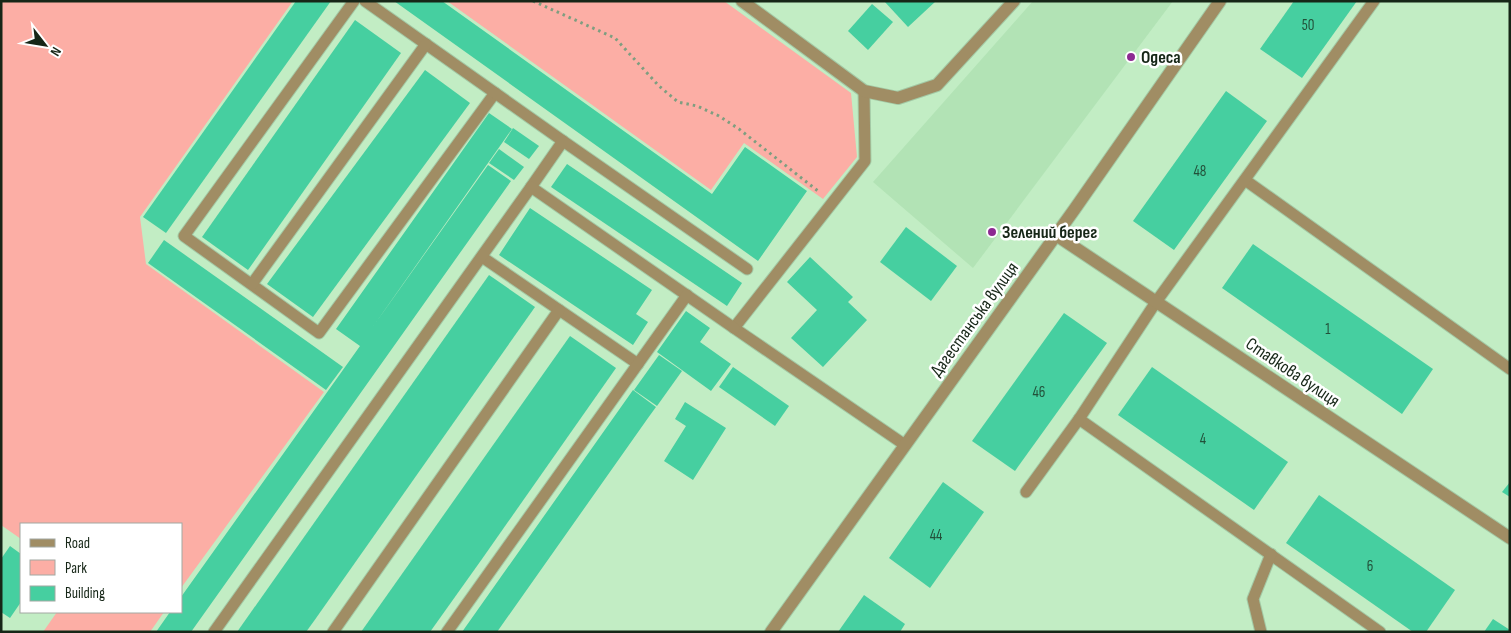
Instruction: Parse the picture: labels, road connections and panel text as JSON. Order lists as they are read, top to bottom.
{
  "streets": {
    "street": ["Дагестанська вулиця", "Ставкова вулиця"]
  },
  "crossings": [
    ["Дагестанська вулиця", "Ставкова вулиця"]
  ],
  "places": ["Одеса", "Зелений берег"],
  "house_numbers": [
    "50",
    "48",
    "1",
    "46",
    "4",
    "44",
    "6"
  ],
  "legend": ["Road", "Park", "Building"],
  "north": "bottom right"
}
